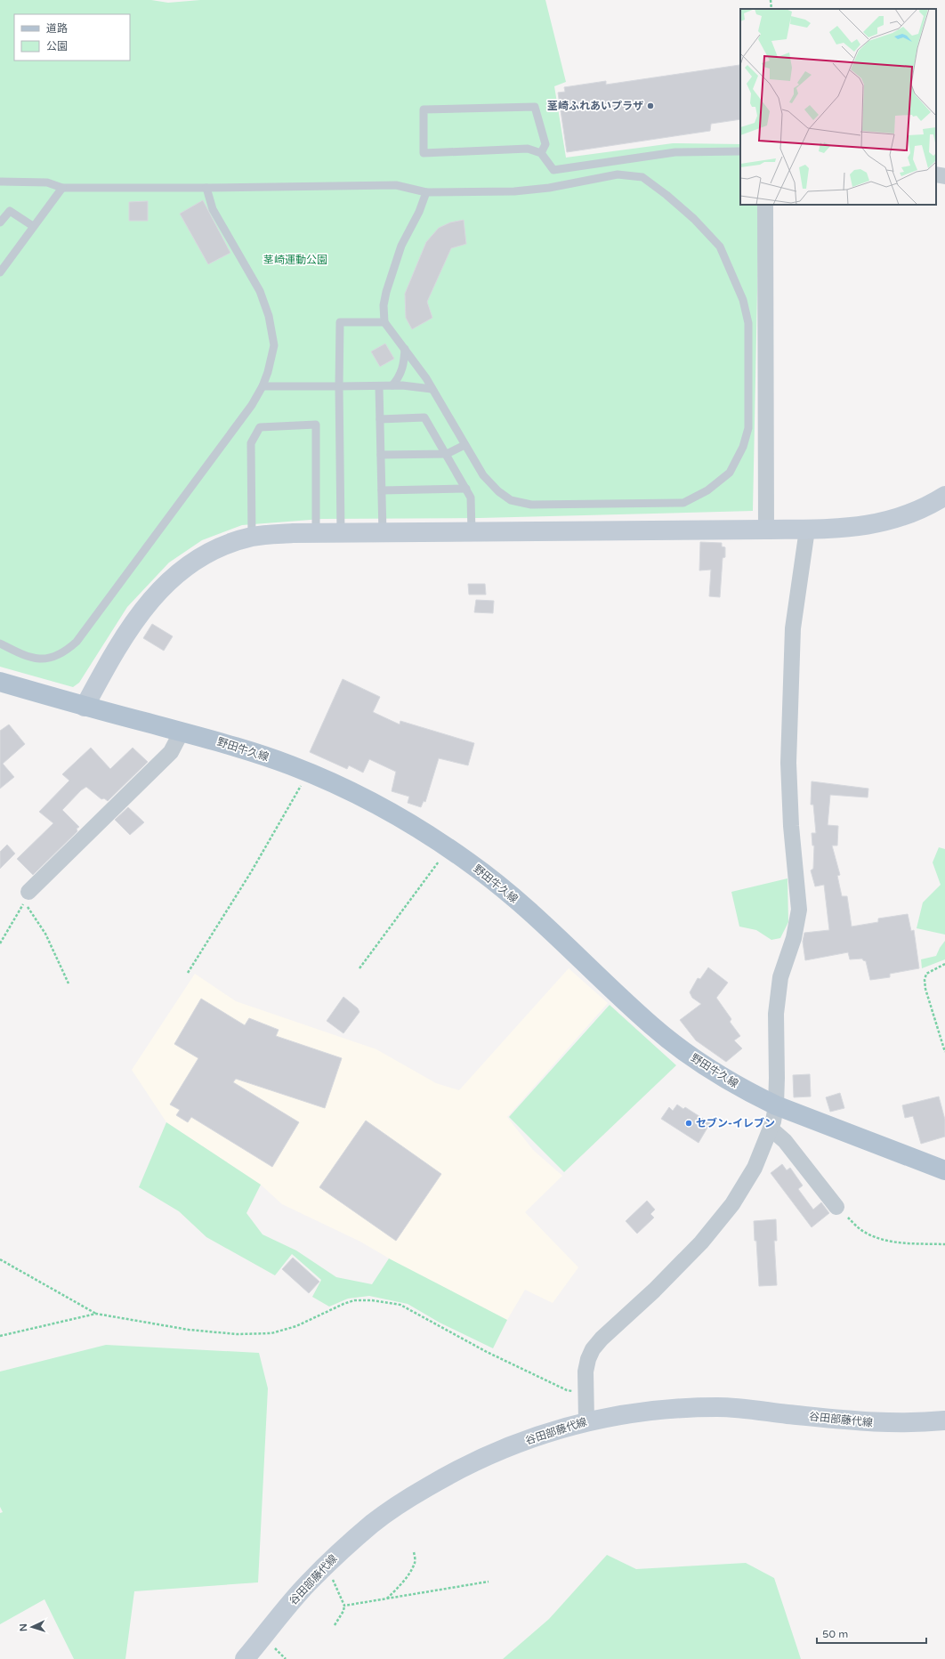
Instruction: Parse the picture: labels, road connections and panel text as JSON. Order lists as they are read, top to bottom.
{
  "streets": {
    "main road": ["野田牛久線"],
    "street": ["谷田部藤代線"]
  },
  "parks": ["茎崎運動公園"],
  "places": ["茎崎ふれあいプラザ", "セブン-イレブン"],
  "legend": ["道路", "公園"],
  "scale_bar": "50 m",
  "north": "left"
}
